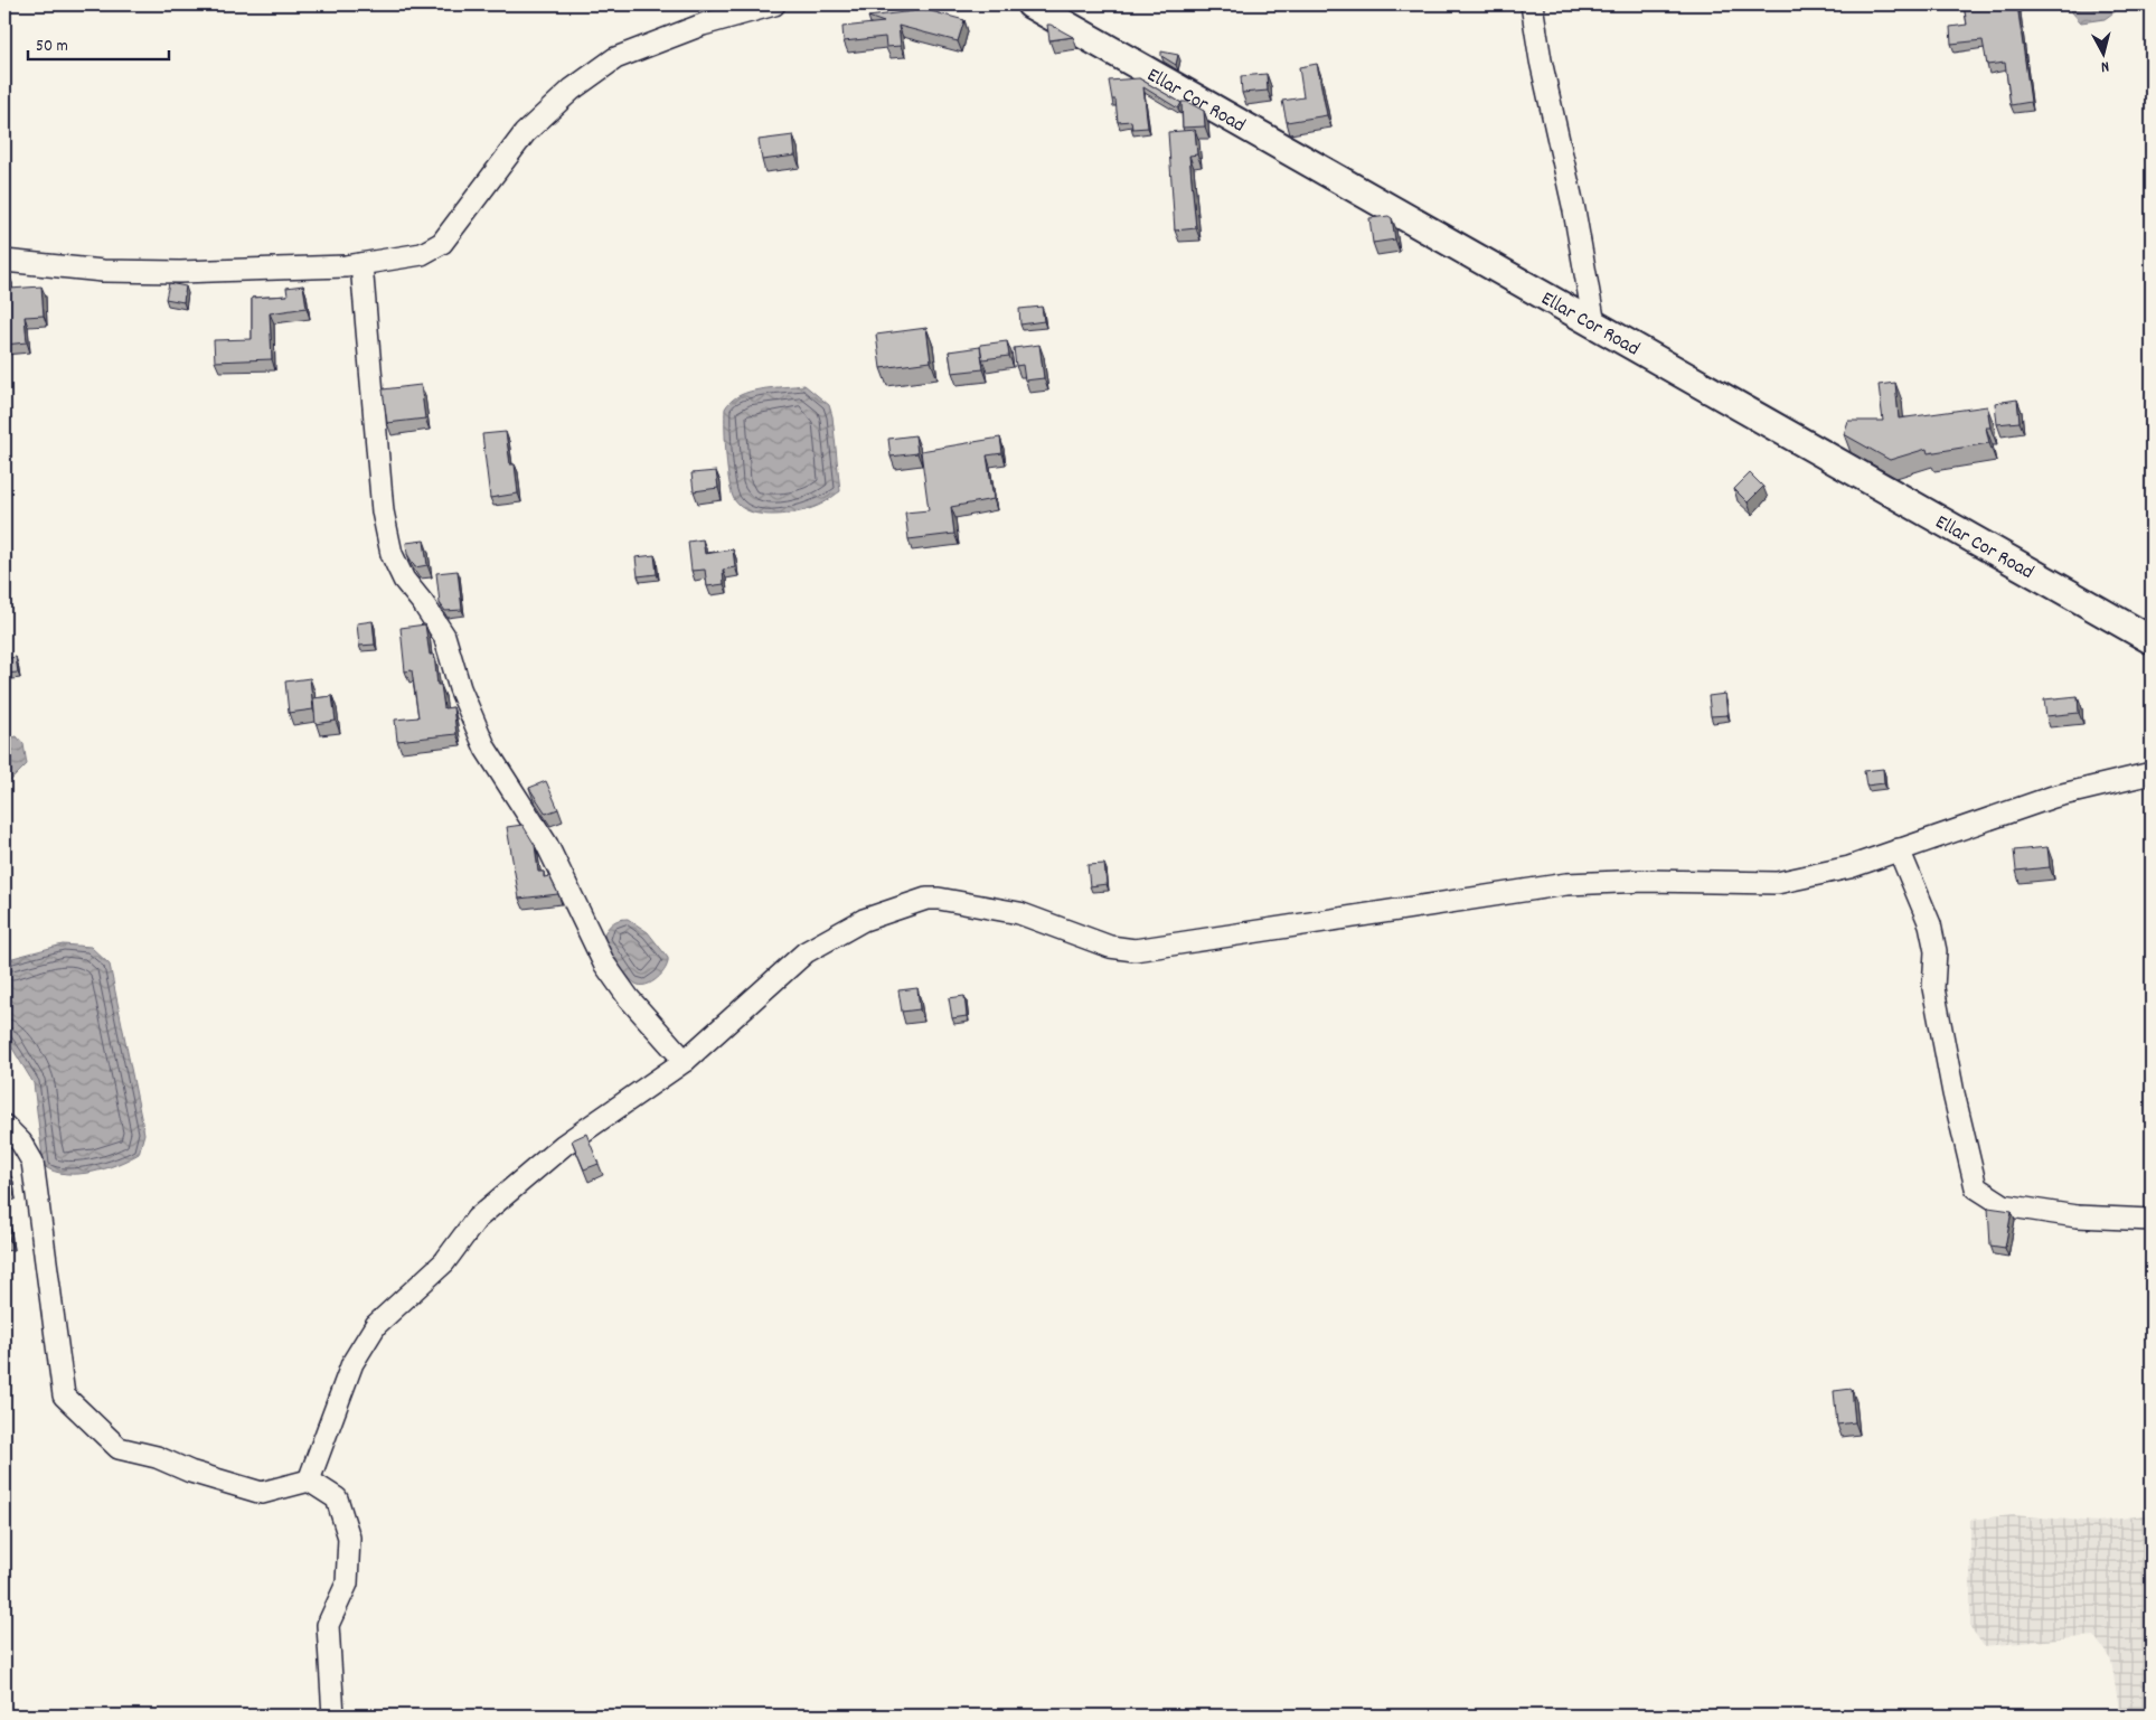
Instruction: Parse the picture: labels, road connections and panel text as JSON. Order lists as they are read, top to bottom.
{
  "streets": {
    "main road": ["Ellar Cor Road"]
  },
  "scale_bar": "50 m",
  "north": "bottom"
}
